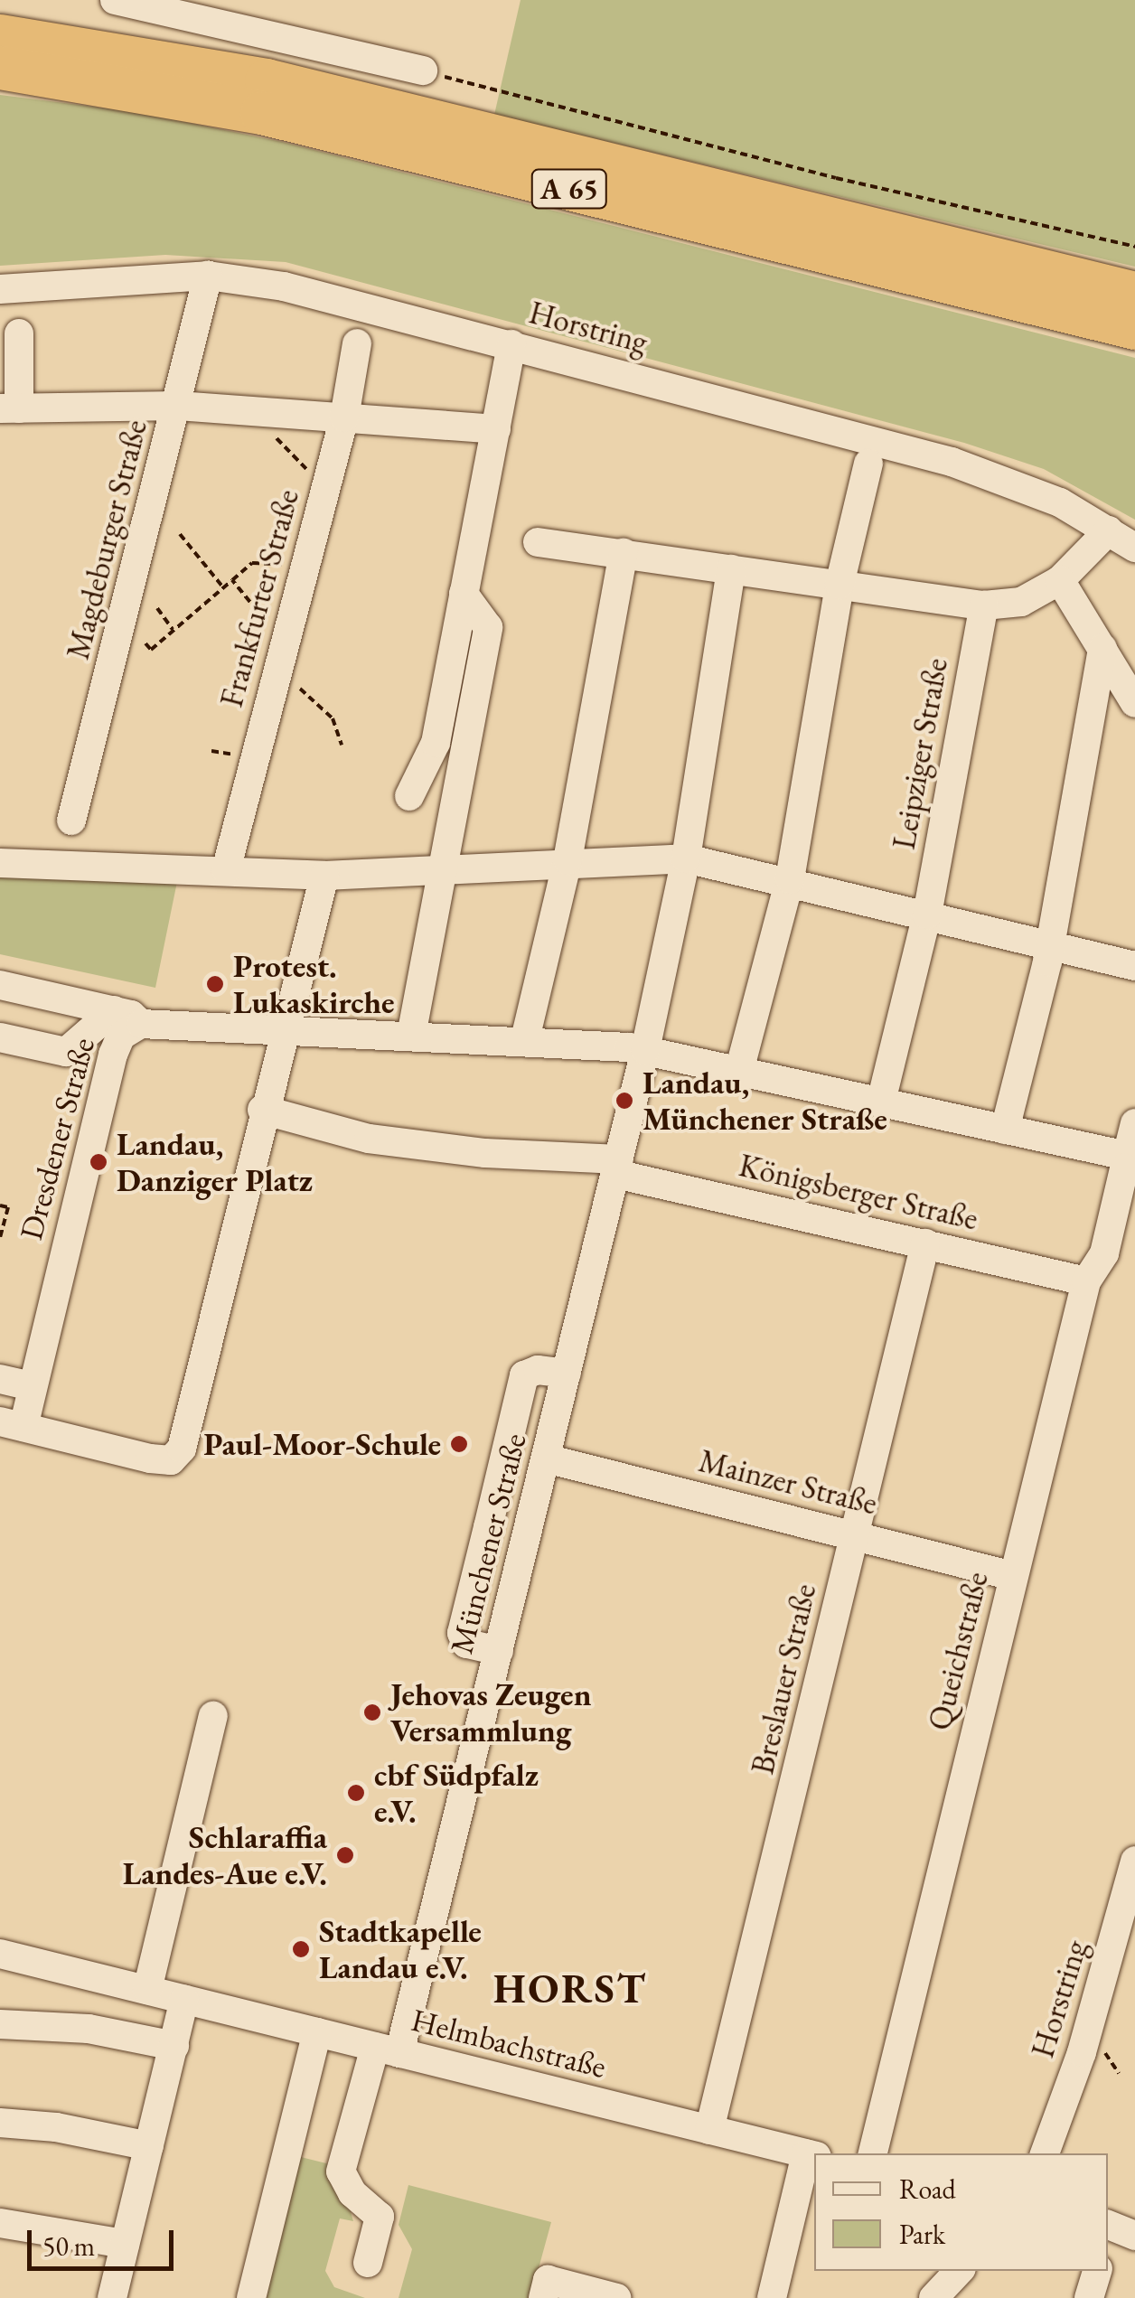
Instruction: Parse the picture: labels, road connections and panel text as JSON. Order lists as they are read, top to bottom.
{
  "streets": {
    "highway": ["A 65"],
    "street": [
      "Horstring",
      "Magdeburger Straße",
      "Frankfurter Straße",
      "Leipziger Straße",
      "Dresdener Straße",
      "Königsberger Straße",
      "Mainzer Straße",
      "Münchener Straße",
      "Queichstraße",
      "Breslauer Straße",
      "Helmbachstraße"
    ]
  },
  "crossings": [
    ["Horstring", "Magdeburger Straße"],
    ["Dresdener Straße", "Münchener Straße"],
    ["Dresdener Straße", "Queichstraße"],
    ["Königsberger Straße", "Münchener Straße"],
    ["Königsberger Straße", "Queichstraße"],
    ["Königsberger Straße", "Breslauer Straße"],
    ["Mainzer Straße", "Münchener Straße"],
    ["Mainzer Straße", "Queichstraße"],
    ["Mainzer Straße", "Breslauer Straße"],
    ["Münchener Straße", "Helmbachstraße"],
    ["Breslauer Straße", "Helmbachstraße"]
  ],
  "districts": ["HORST"],
  "places": [
    "Protest. Lukaskirche",
    "Landau, Münchener Straße",
    "Landau, Danziger Platz",
    "Paul-Moor-Schule",
    "Jehovas Zeugen Versammlung",
    "cbf Südpfalz e.V.",
    "Schlaraffia Landes-Aue e.V.",
    "Stadtkapelle Landau e.V."
  ],
  "legend": ["Road", "Park"],
  "scale_bar": "50 m"
}
